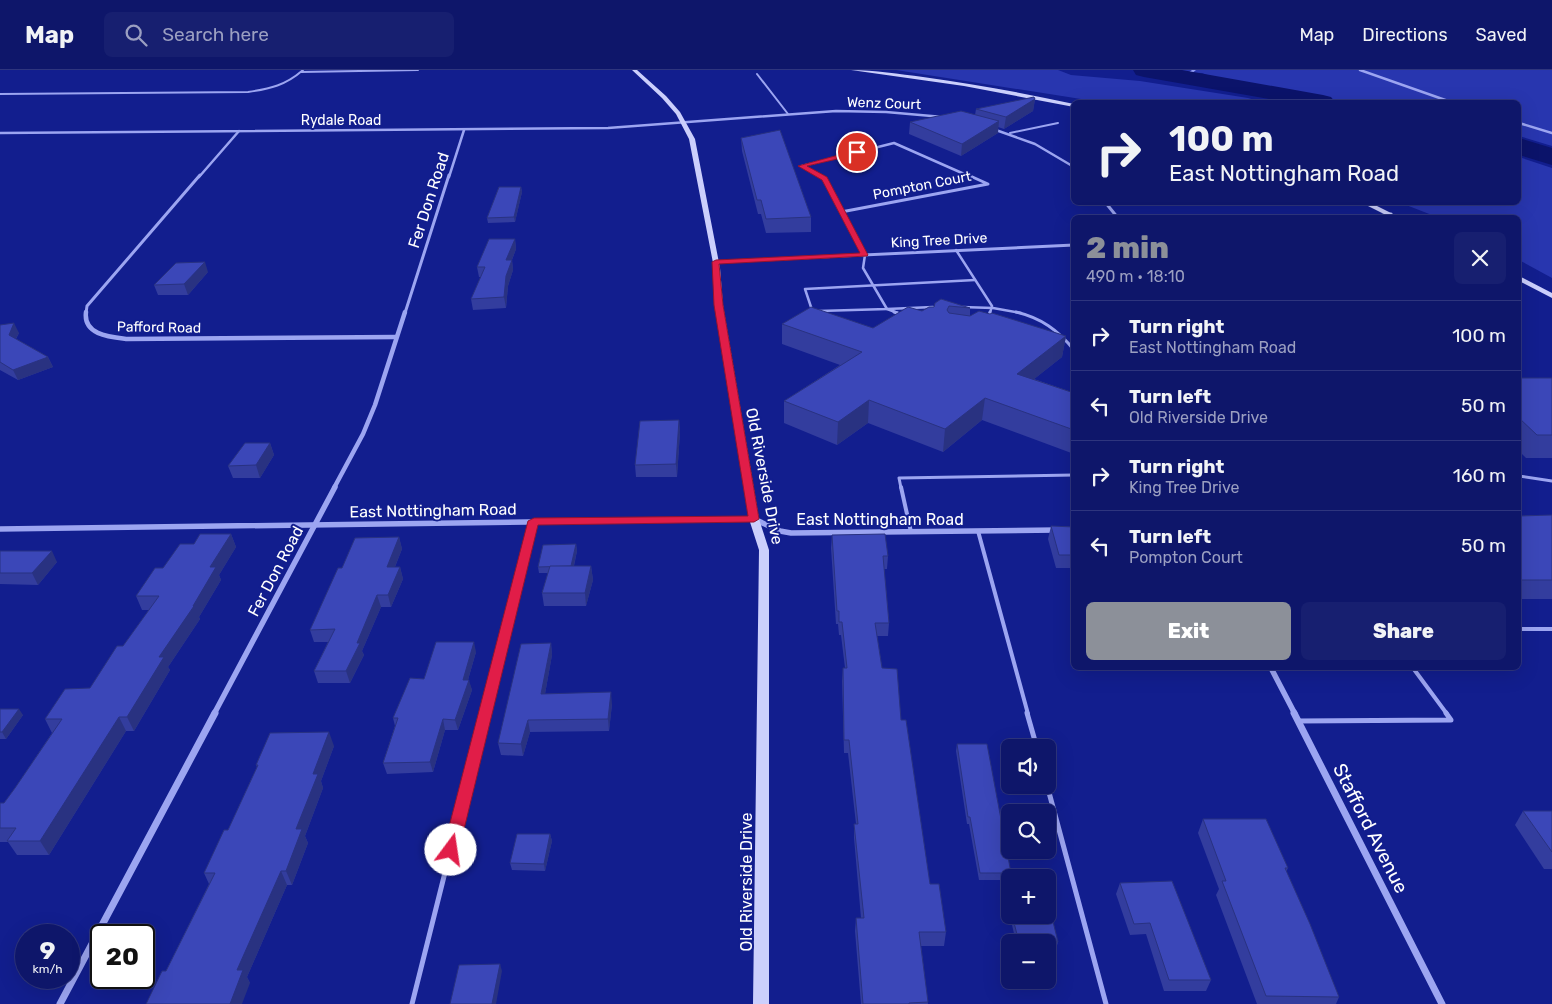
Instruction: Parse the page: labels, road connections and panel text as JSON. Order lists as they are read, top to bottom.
{
  "streets": {
    "street": [
      "Wenz Court",
      "Rydale Road",
      "Pompton Court",
      "Fer Don Road",
      "King Tree Drive",
      "Pafford Road",
      "Old Riverside Drive",
      "East Nottingham Road",
      "Stafford Avenue"
    ]
  },
  "crossings": [
    ["Wenz Court", "Rydale Road"],
    ["Wenz Court", "Old Riverside Drive"],
    ["Rydale Road", "Fer Don Road"],
    ["Rydale Road", "Pafford Road"],
    ["Rydale Road", "Old Riverside Drive"],
    ["Pompton Court", "King Tree Drive"],
    ["Fer Don Road", "Pafford Road"],
    ["Fer Don Road", "East Nottingham Road"],
    ["King Tree Drive", "Old Riverside Drive"],
    ["Old Riverside Drive", "East Nottingham Road"]
  ],
  "page": {
    "header": "Map",
    "search": "Search here",
    "nav": ["Map", "Directions", "Saved"],
    "turn": ["100 m", "East Nottingham Road"],
    "heading": ["2 min", "490 m · 18:10"],
    "list": [
      {
        "name": "Turn right",
        "note": "East Nottingham Road",
        "value": "100 m"
      },
      {
        "name": "Turn left",
        "note": "Old Riverside Drive",
        "value": "50 m"
      },
      {
        "name": "Turn right",
        "note": "King Tree Drive",
        "value": "160 m"
      },
      {
        "name": "Turn left",
        "note": "Pompton Court",
        "value": "50 m"
      }
    ],
    "buttons": ["Exit", "Share"],
    "map_buttons": ["+", "−"],
    "speed": "9 km/h",
    "limit": "20"
  }
}
